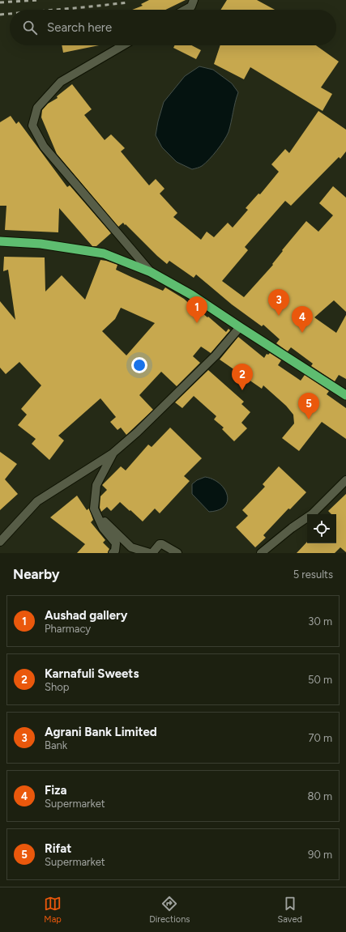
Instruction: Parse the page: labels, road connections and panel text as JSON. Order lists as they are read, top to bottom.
{
  "page": {
    "search": "Search here",
    "pins": [
      "3",
      "1",
      "4",
      "2",
      "5"
    ],
    "heading": ["Nearby", "5 results"],
    "list": [
      {
        "mark": "1",
        "name": "Aushad gallery",
        "note": "Pharmacy",
        "value": "30 m"
      },
      {
        "mark": "2",
        "name": "Karnafuli Sweets",
        "note": "Shop",
        "value": "50 m"
      },
      {
        "mark": "3",
        "name": "Agrani Bank Limited",
        "note": "Bank",
        "value": "70 m"
      },
      {
        "mark": "4",
        "name": "Fiza",
        "note": "Supermarket",
        "value": "80 m"
      },
      {
        "mark": "5",
        "name": "Rifat",
        "note": "Supermarket",
        "value": "90 m"
      }
    ],
    "nav": ["Map", "Directions", "Saved"]
  }
}
